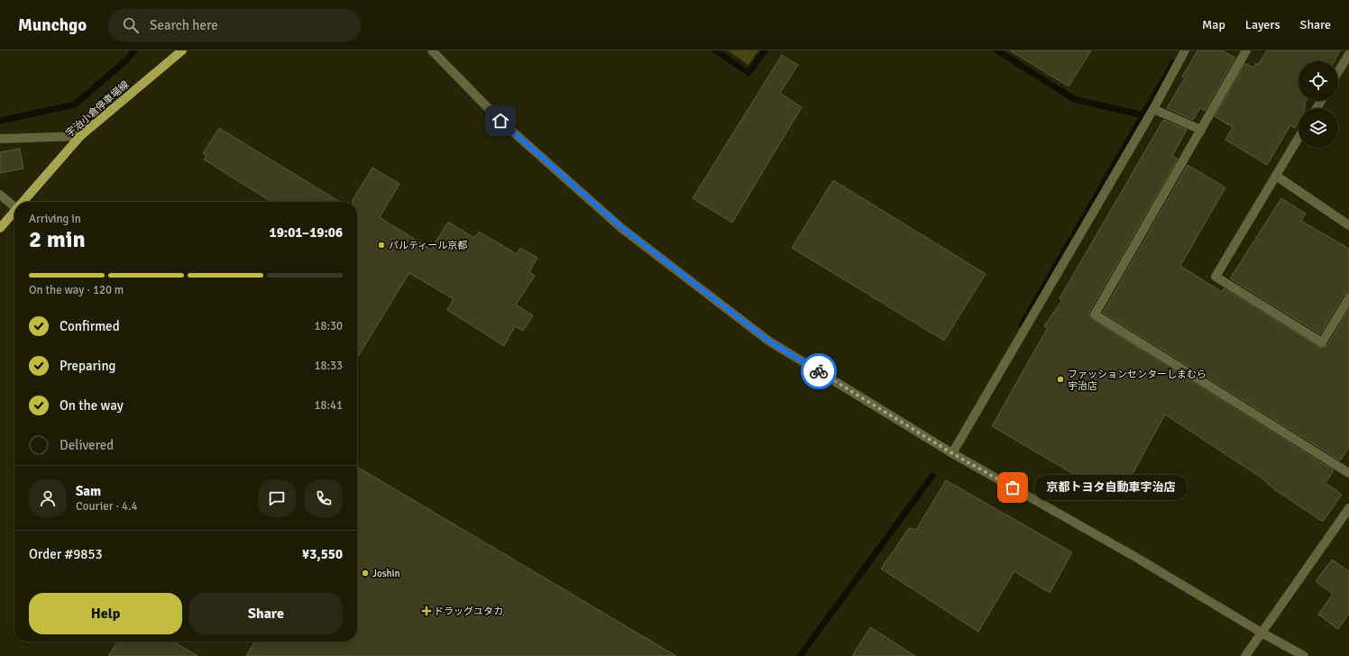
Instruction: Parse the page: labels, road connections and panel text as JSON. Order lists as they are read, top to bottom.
{
  "streets": {
    "main road": ["宇治小倉停車場線"]
  },
  "places": {
    "other": [
      "パルティール京都",
      "ファッションセンターしまむら 宇治店",
      "京都トヨタ自動車宇治店",
      "Joshin"
    ],
    "health": ["ドラッグユタカ"]
  },
  "page": {
    "header": "Munchgo",
    "search": "Search here",
    "nav": ["Map", "Layers", "Share"],
    "heading": ["2 min", "Arriving in", "19:01–19:06"],
    "panel": [
      "Sam",
      "Courier · 4.4",
      "Order #9853",
      "¥3,550"
    ],
    "bar": "On the way · 120 m",
    "list": [
      ["Confirmed", "18:30"],
      ["Preparing", "18:33"],
      ["On the way", "18:41"],
      "Delivered"
    ],
    "bubble": "京都トヨタ自動車宇治店",
    "buttons": ["Help", "Share"]
  }
}
